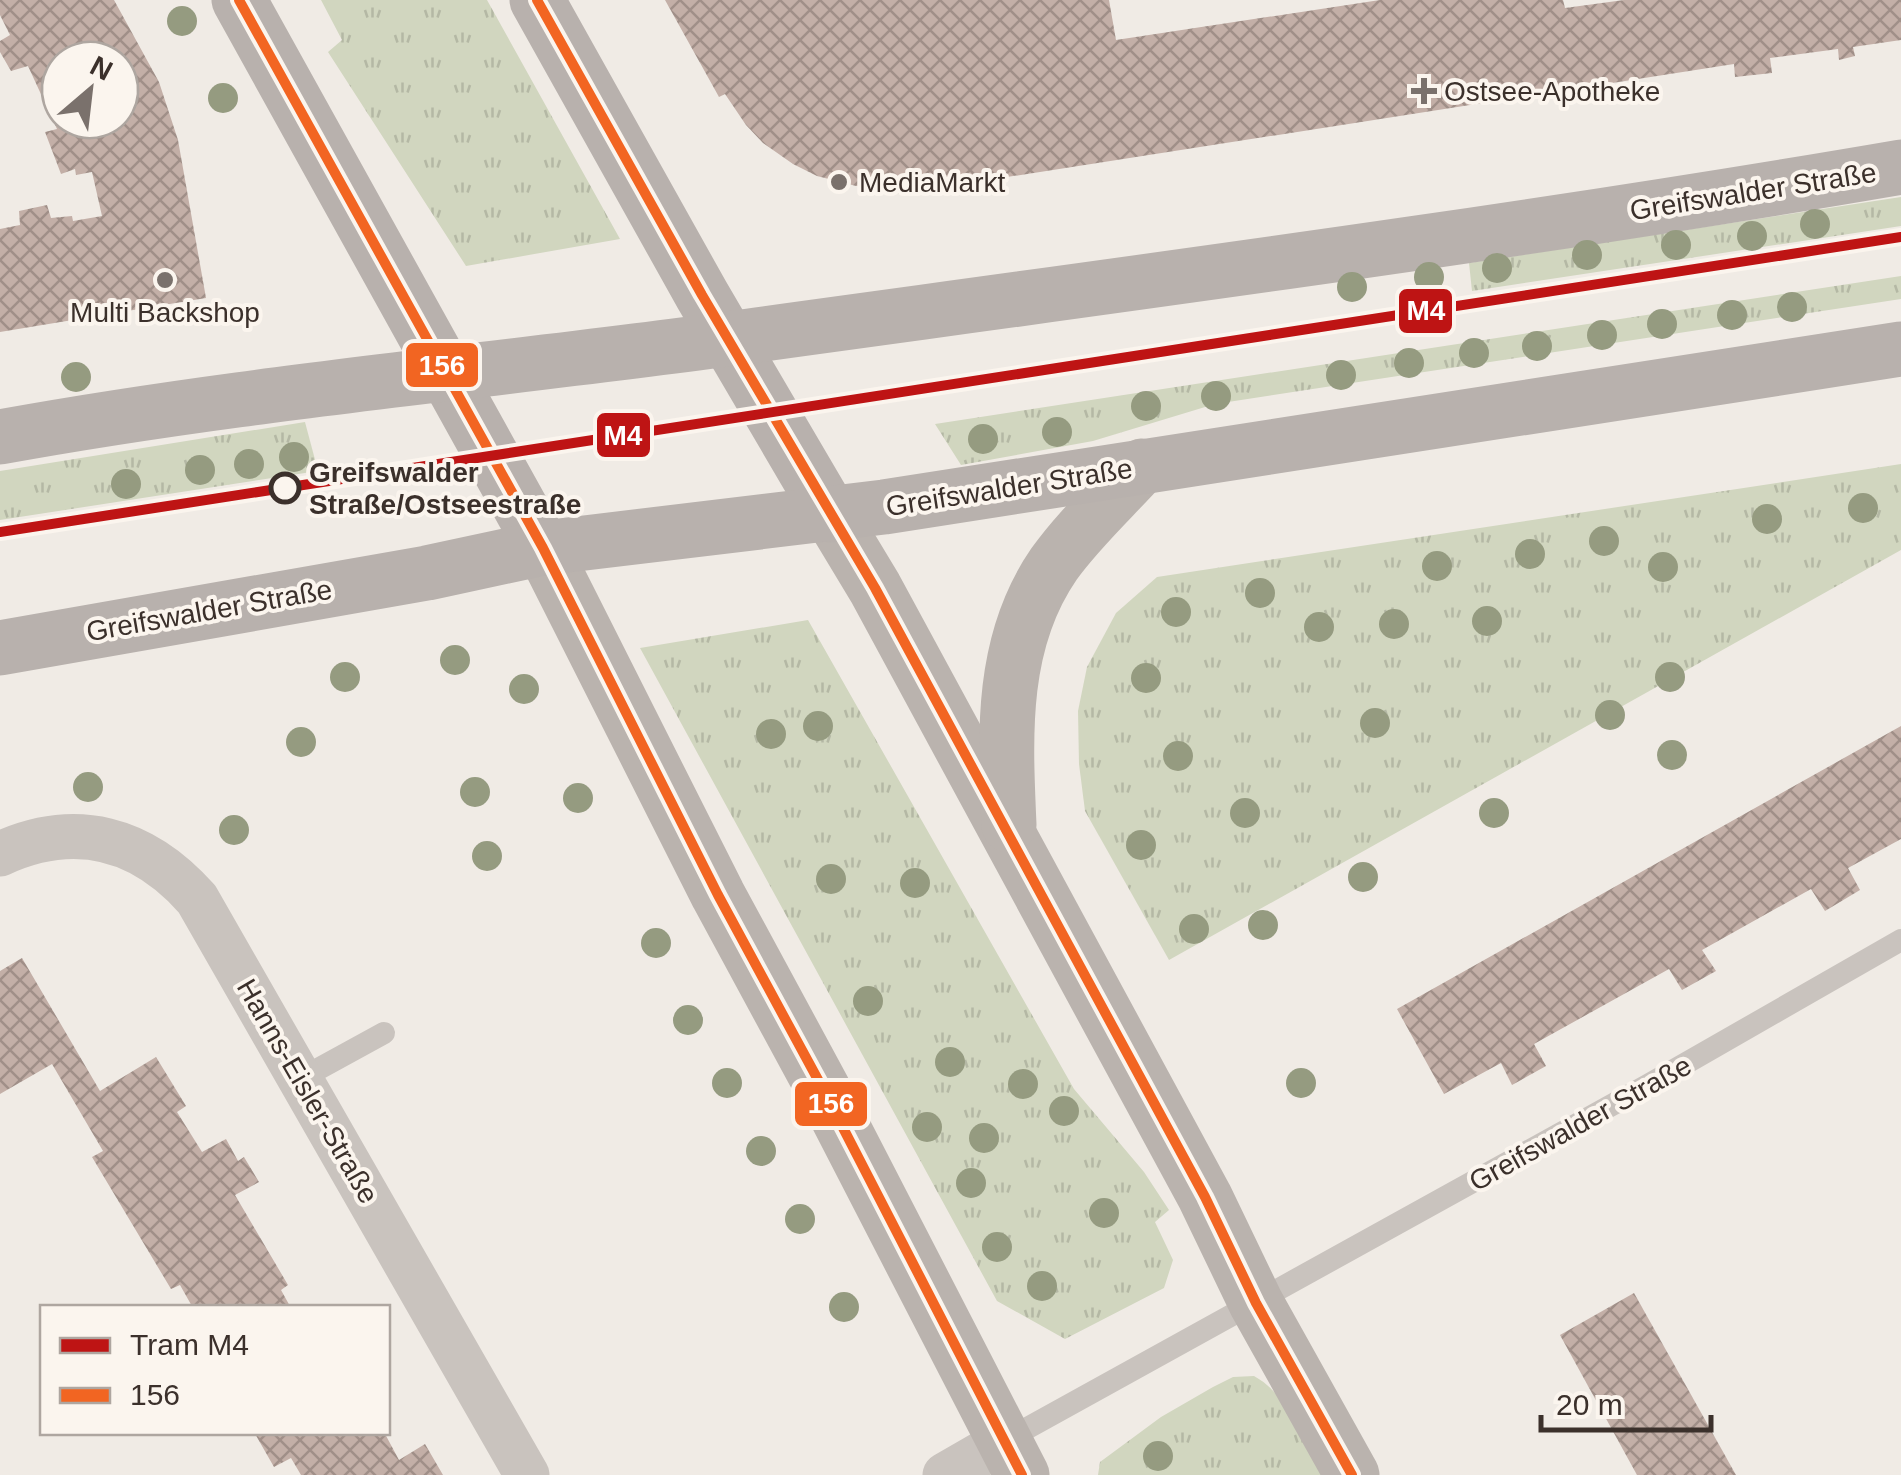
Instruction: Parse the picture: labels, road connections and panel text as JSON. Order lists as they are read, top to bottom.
{
  "streets": {
    "main road": ["Greifswalder Straße"],
    "street": ["Hanns-Eisler-Straße"]
  },
  "places": {
    "health": ["Ostsee-Apotheke"],
    "other": ["MediaMarkt", "Multi Backshop", "Greifswalder Straße/Ostseestraße"]
  },
  "lines": ["transit line 156", "tram line M4"],
  "legend": ["Tram M4", "156"],
  "scale_bar": "20 m",
  "north": "top right"
}
